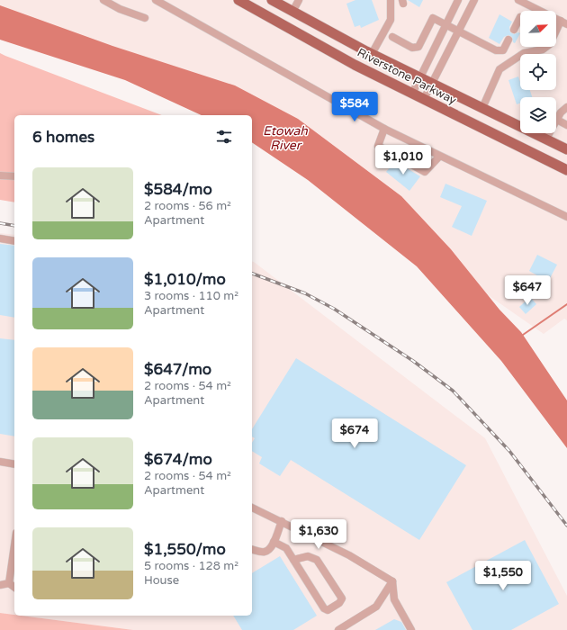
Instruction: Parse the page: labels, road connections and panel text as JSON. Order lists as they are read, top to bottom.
{
  "streets": {
    "main road": ["Riverstone Parkway"]
  },
  "water": ["Etowah River"],
  "north": "top right",
  "page": {
    "price": [
      "$584",
      "$1,010",
      "$647",
      "$674",
      "$1,630",
      "$1,550"
    ],
    "heading": "6 homes",
    "list": [
      {
        "name": "$584/mo",
        "note": "2 rooms · 56 m² · Apartment"
      },
      {
        "name": "$1,010/mo",
        "note": "3 rooms · 110 m² · Apartment"
      },
      {
        "name": "$647/mo",
        "note": "2 rooms · 54 m² · Apartment"
      },
      {
        "name": "$674/mo",
        "note": "2 rooms · 54 m² · Apartment"
      },
      {
        "name": "$1,550/mo",
        "note": "5 rooms · 128 m² · House"
      }
    ]
  }
}
